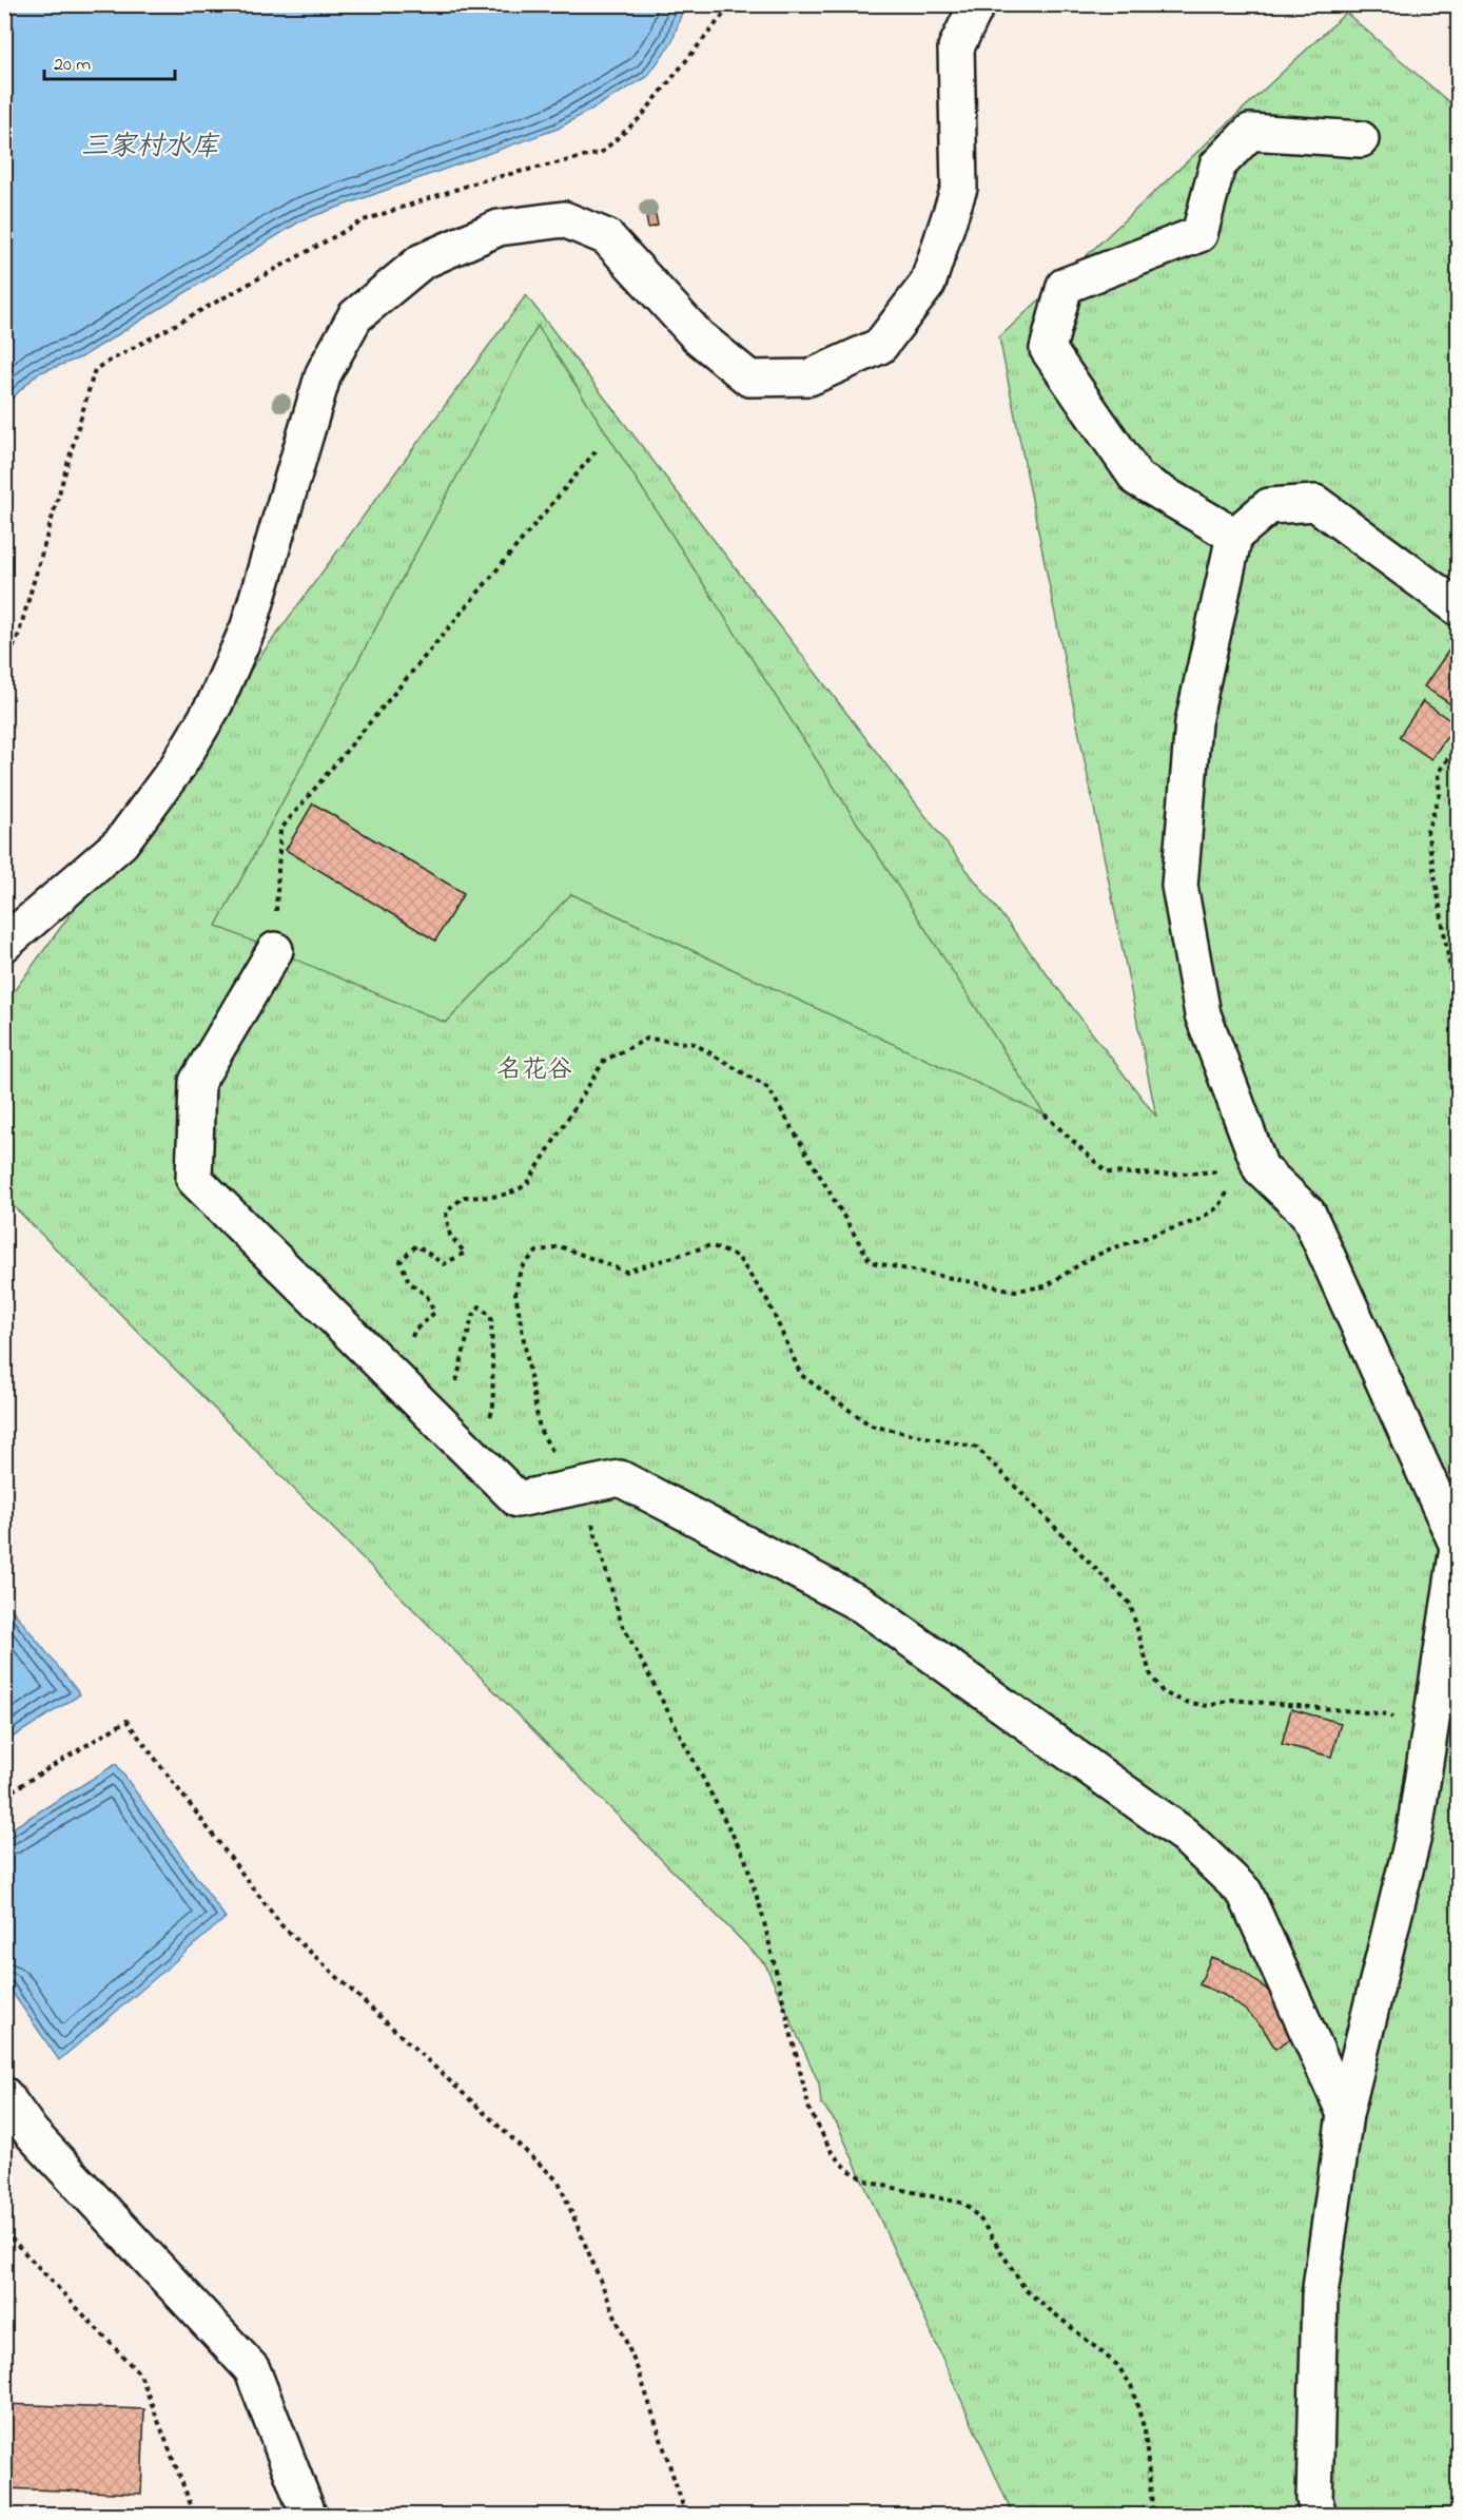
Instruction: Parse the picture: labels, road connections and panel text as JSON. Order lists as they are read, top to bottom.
{
  "water": ["三家村水库"],
  "parks": ["名花谷"],
  "scale_bar": "20 m"
}
